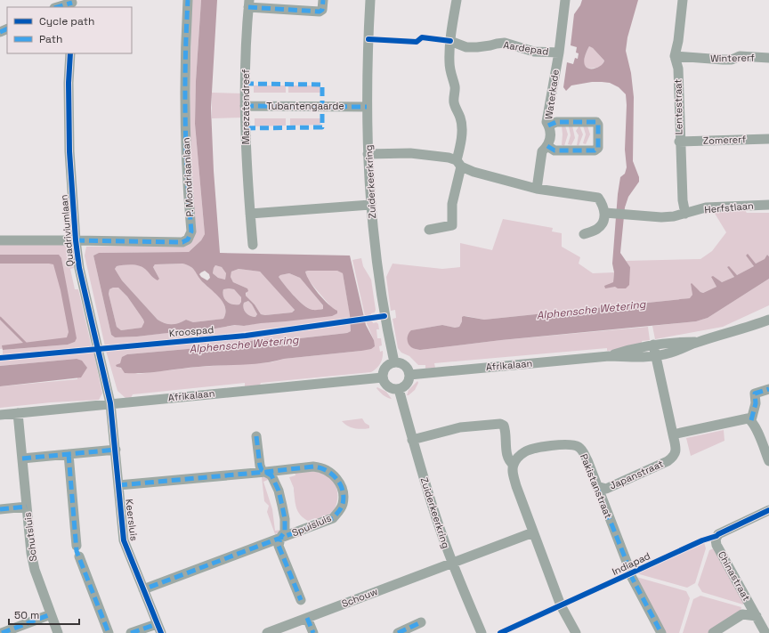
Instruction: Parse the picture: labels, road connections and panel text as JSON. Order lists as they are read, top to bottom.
{
  "streets": {
    "street": [
      "Aardepad",
      "Wintererf",
      "Waterkade",
      "Tubantengaarde",
      "Marezatendreef",
      "Lentestraat",
      "Zomererf",
      "P. Mondriaanlaan",
      "Zuiderkeerkring",
      "Herfstlaan",
      "Quadriviumlaan",
      "Afrikalaan",
      "Japanstraat",
      "Pakistanstraat",
      "Keersluis",
      "Spuisluis",
      "Schutsluis",
      "Chinastraat",
      "Schouw"
    ],
    "cycle path": ["Kroospad", "Indiapad"]
  },
  "crossings": [
    ["Aardepad", "Waterkade"],
    ["Wintererf", "Lentestraat"],
    ["Tubantengaarde", "Marezatendreef"],
    ["Tubantengaarde", "Zuiderkeerkring"],
    ["Lentestraat", "Zomererf"],
    ["Lentestraat", "Herfstlaan"],
    ["P. Mondriaanlaan", "Quadriviumlaan"],
    ["Zuiderkeerkring", "Afrikalaan"],
    ["Zuiderkeerkring", "Schouw"],
    ["Quadriviumlaan", "Afrikalaan"],
    ["Quadriviumlaan", "Keersluis"],
    ["Afrikalaan", "Japanstraat"],
    ["Afrikalaan", "Keersluis"],
    ["Afrikalaan", "Schutsluis"],
    ["Japanstraat", "Pakistanstraat"],
    ["Keersluis", "Spuisluis"]
  ],
  "water": ["Alphensche Wetering"],
  "legend": ["Cycle path", "Path"],
  "scale_bar": "50 m"
}
